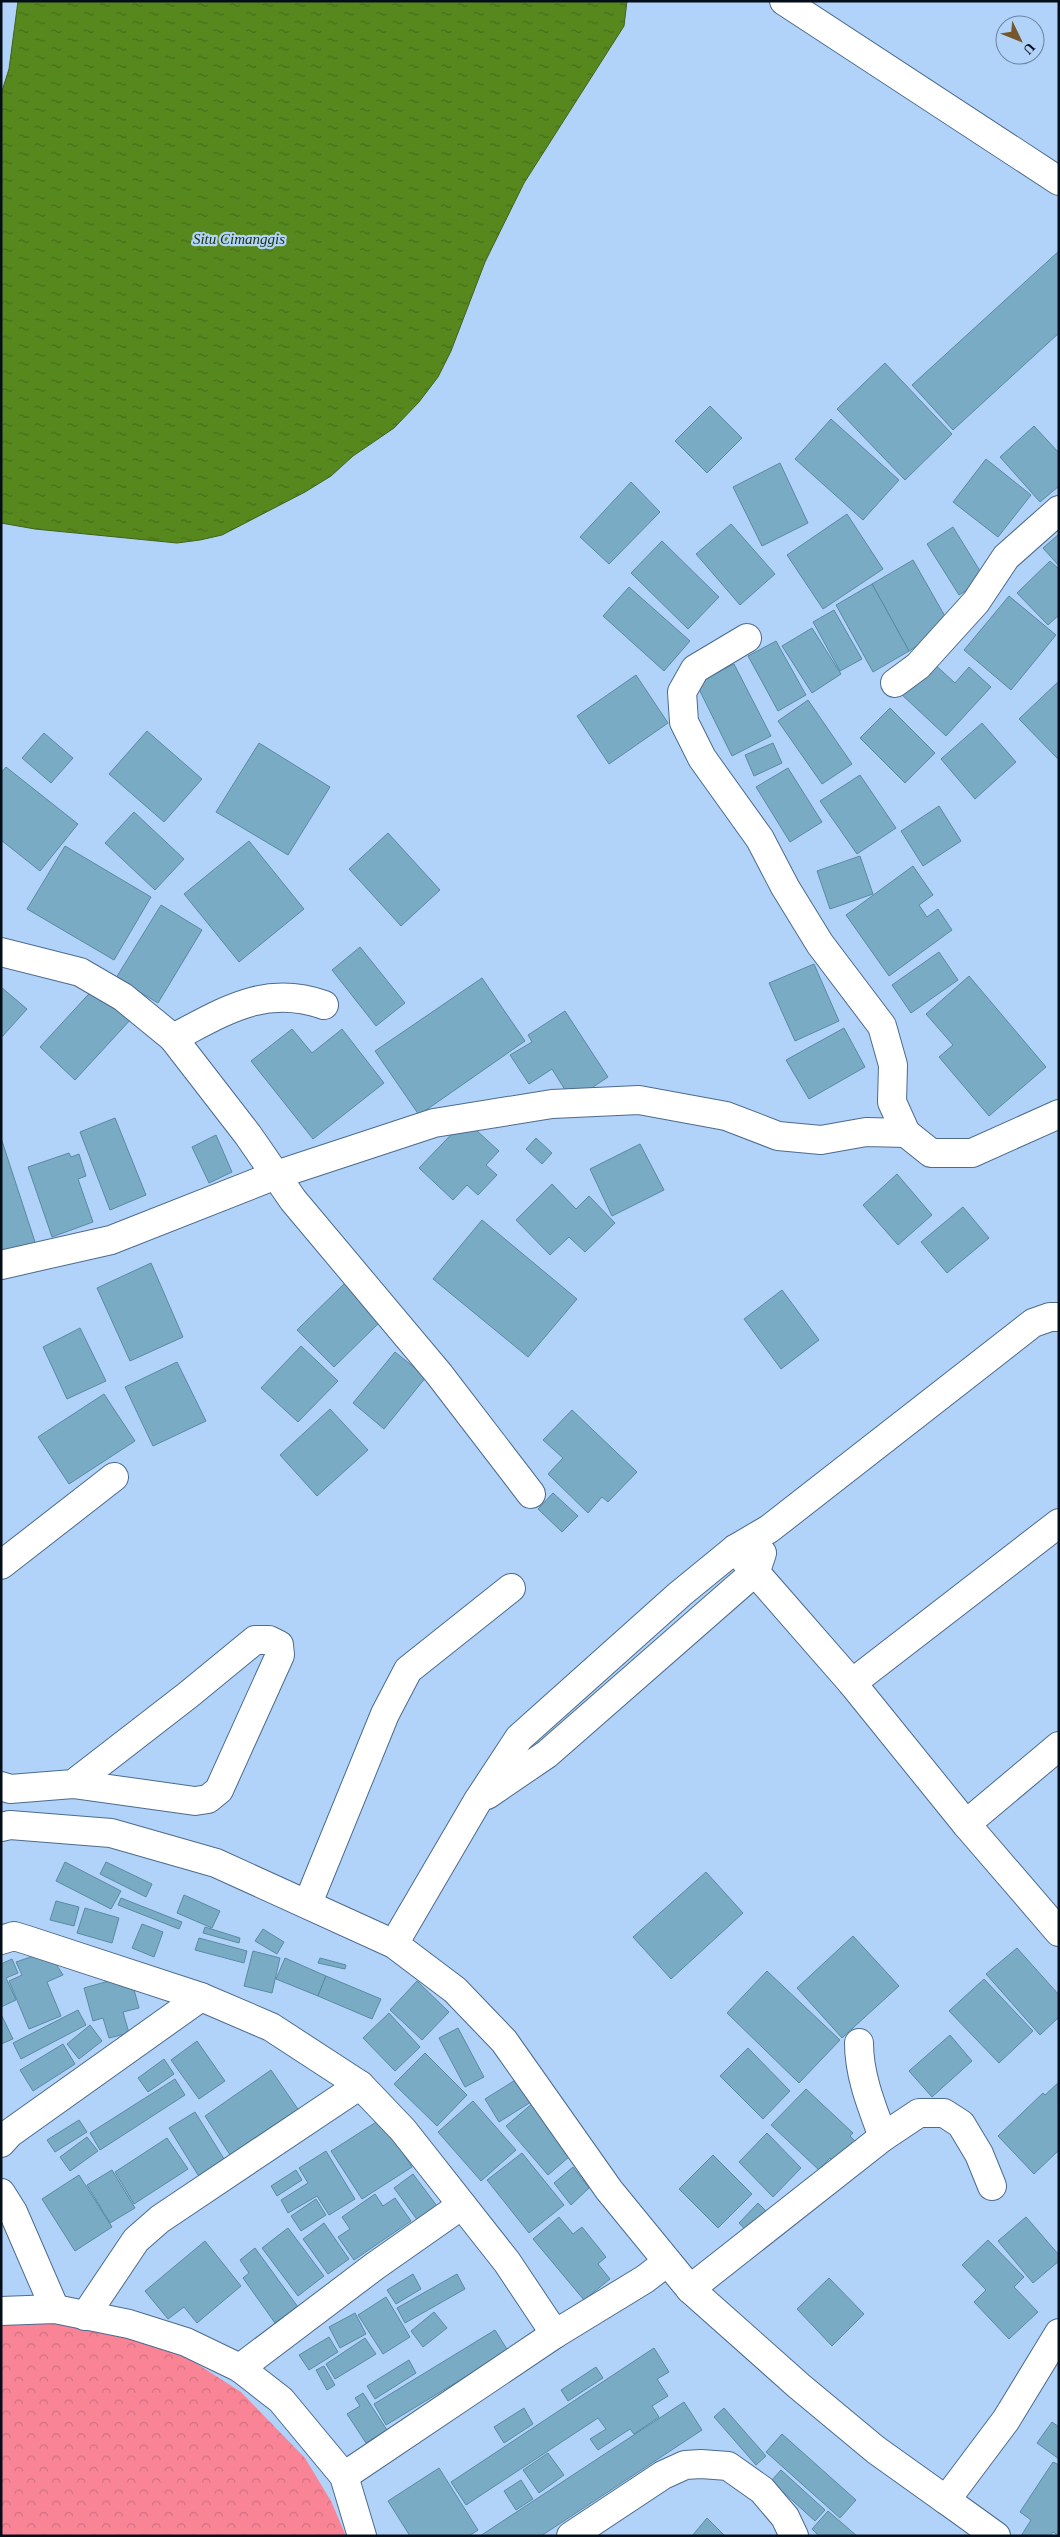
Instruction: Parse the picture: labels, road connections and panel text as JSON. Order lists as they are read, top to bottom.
{
  "water": ["Situ Cimanggis"],
  "north": "bottom right"
}
